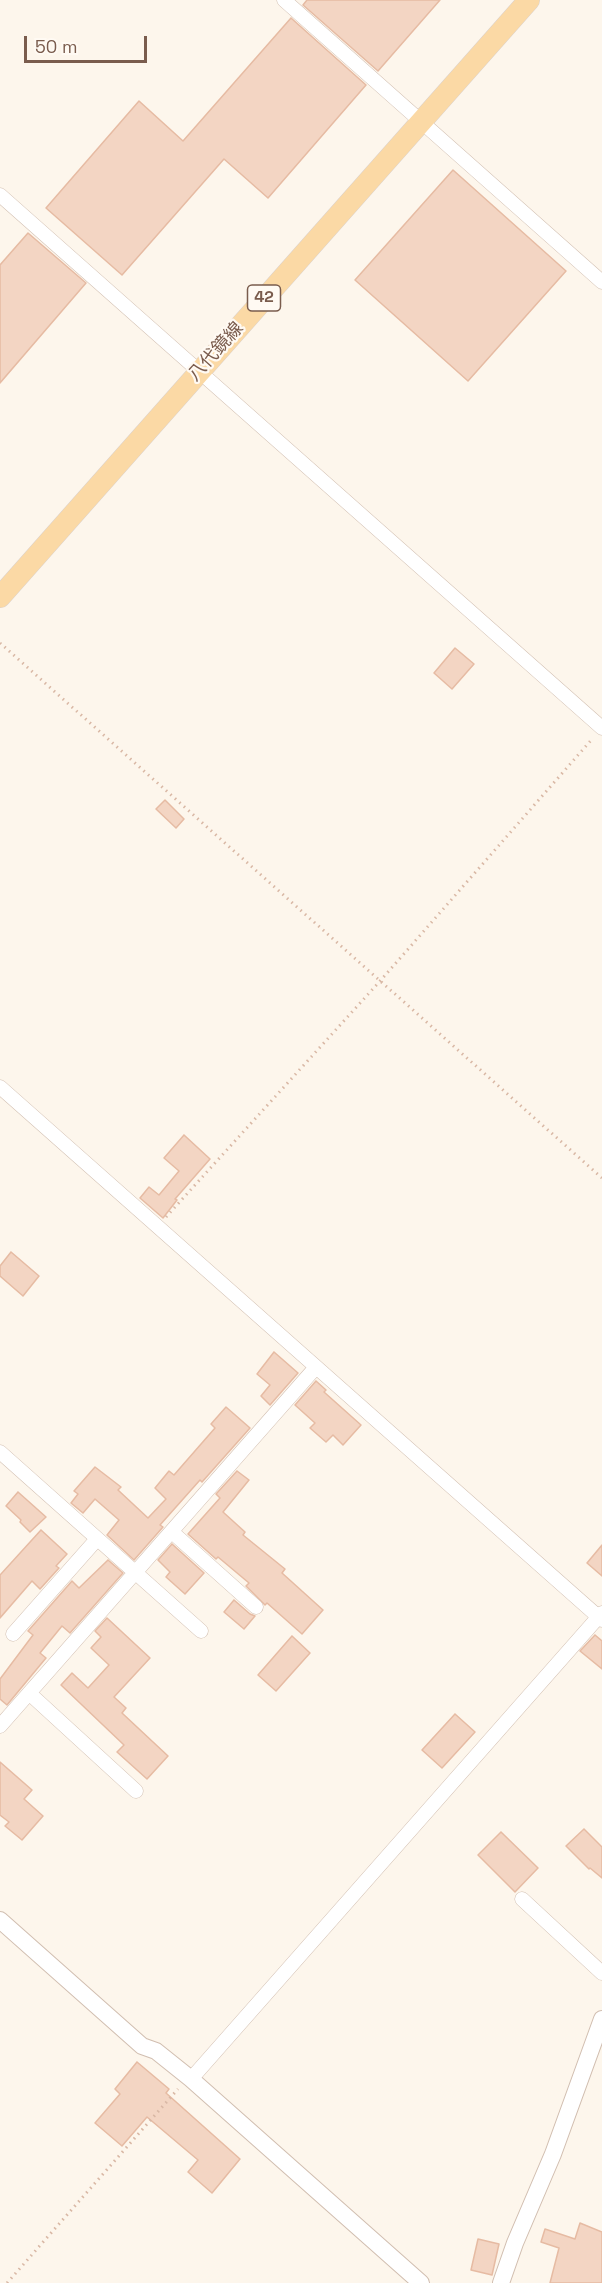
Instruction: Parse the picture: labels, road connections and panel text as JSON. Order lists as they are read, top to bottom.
{
  "streets": {
    "main road": ["42", "八代鏡線"]
  },
  "scale_bar": "50 m"
}
